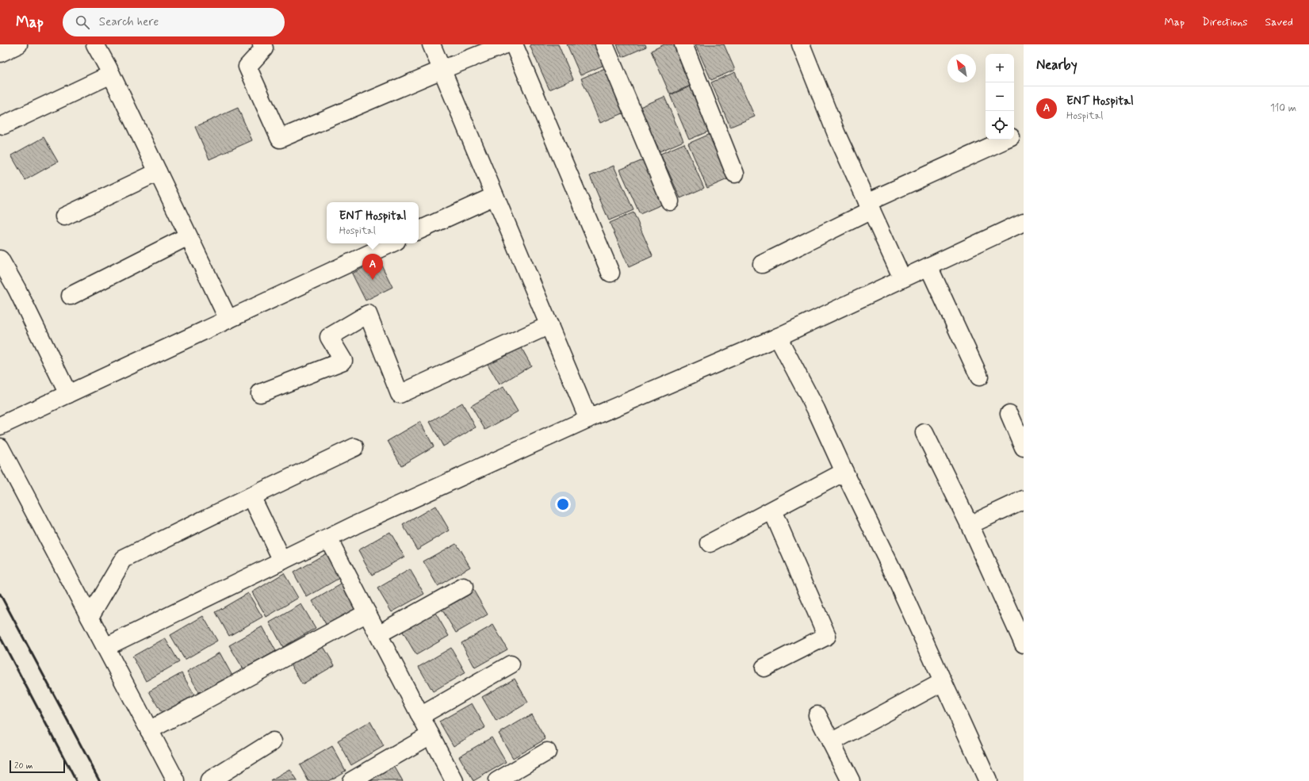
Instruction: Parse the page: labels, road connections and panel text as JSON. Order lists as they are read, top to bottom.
{
  "scale_bar": "20 m",
  "north": "top left",
  "page": {
    "header": "Map",
    "search": "Search here",
    "nav": ["Map", "Directions", "Saved"],
    "heading": "Nearby",
    "map_buttons": ["+", "−"],
    "list": [
      {
        "mark": "A",
        "name": "ENT Hospital",
        "note": "Hospital",
        "value": "110 m"
      }
    ],
    "popup": ["ENT Hospital", "Hospital"],
    "pins": "A",
    "scale": "20 m"
  }
}
